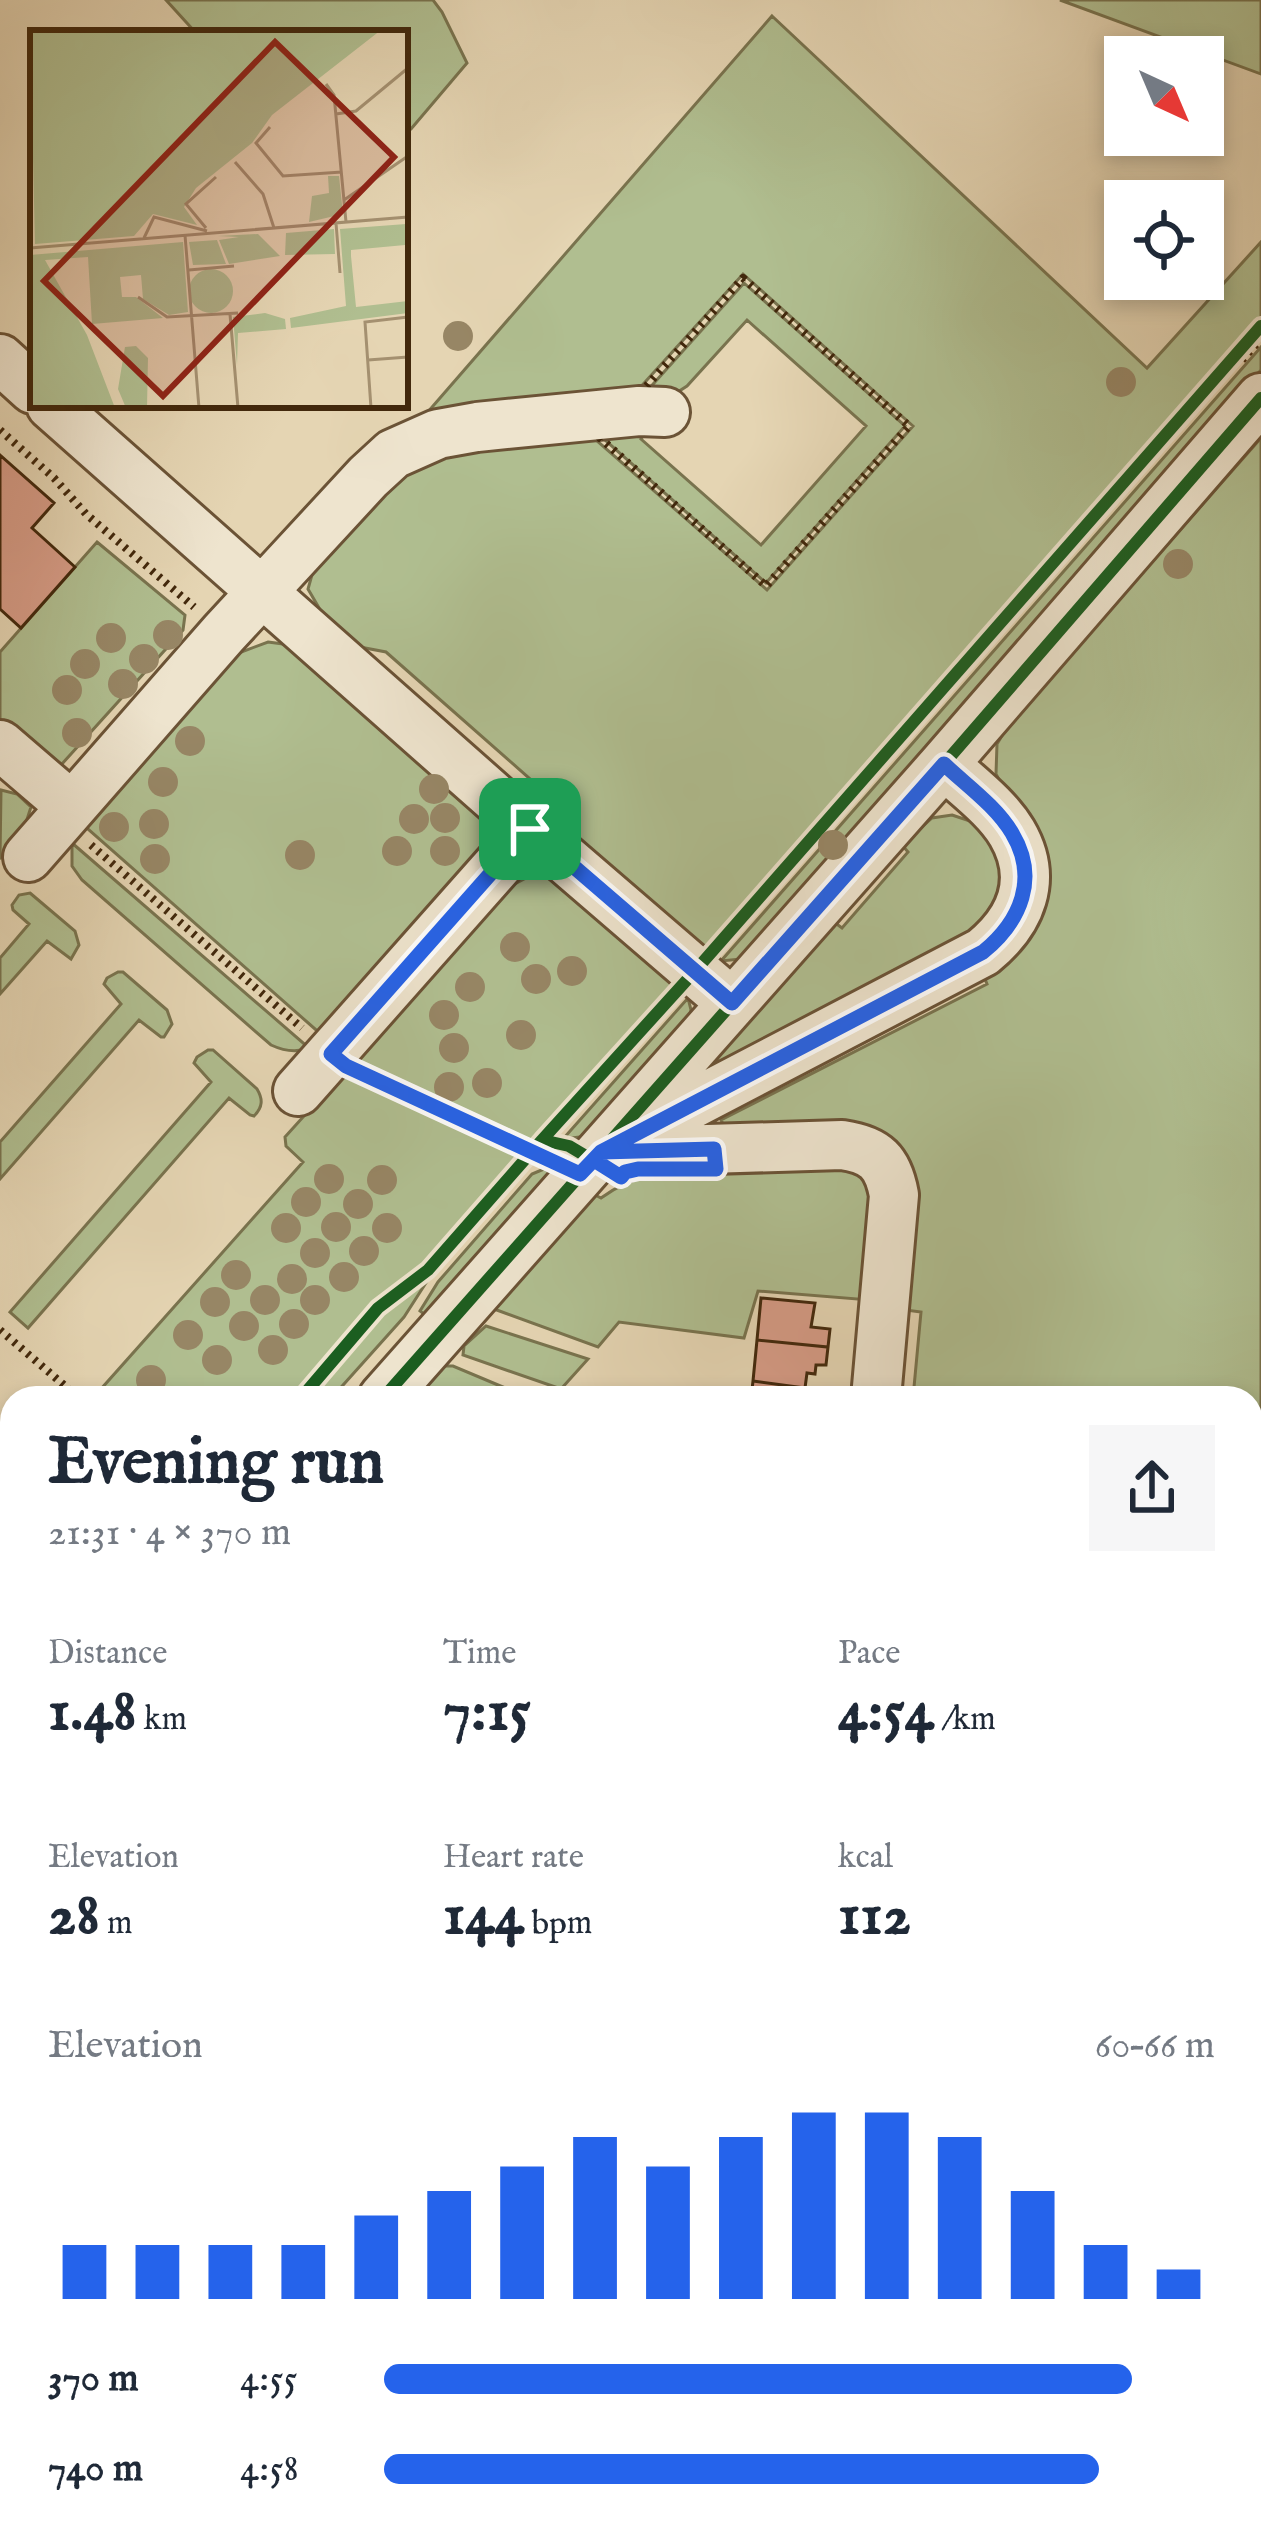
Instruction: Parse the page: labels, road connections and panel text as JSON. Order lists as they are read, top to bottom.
{
  "north": "bottom right",
  "page": {
    "heading": ["Evening run", "21:31 · 4 × 370 m"],
    "stats": [
      ["Distance", "1.48 km"],
      ["Time", "7:15"],
      ["Pace", "4:54 /km"],
      ["Elevation", "28 m"],
      ["Heart rate", "144 bpm"],
      ["kcal", "112"]
    ],
    "chart": ["Elevation", "60–66 m"],
    "list": [
      {
        "name": "370 m",
        "note": "4:55"
      },
      {
        "name": "740 m",
        "note": "4:58"
      }
    ]
  }
}
